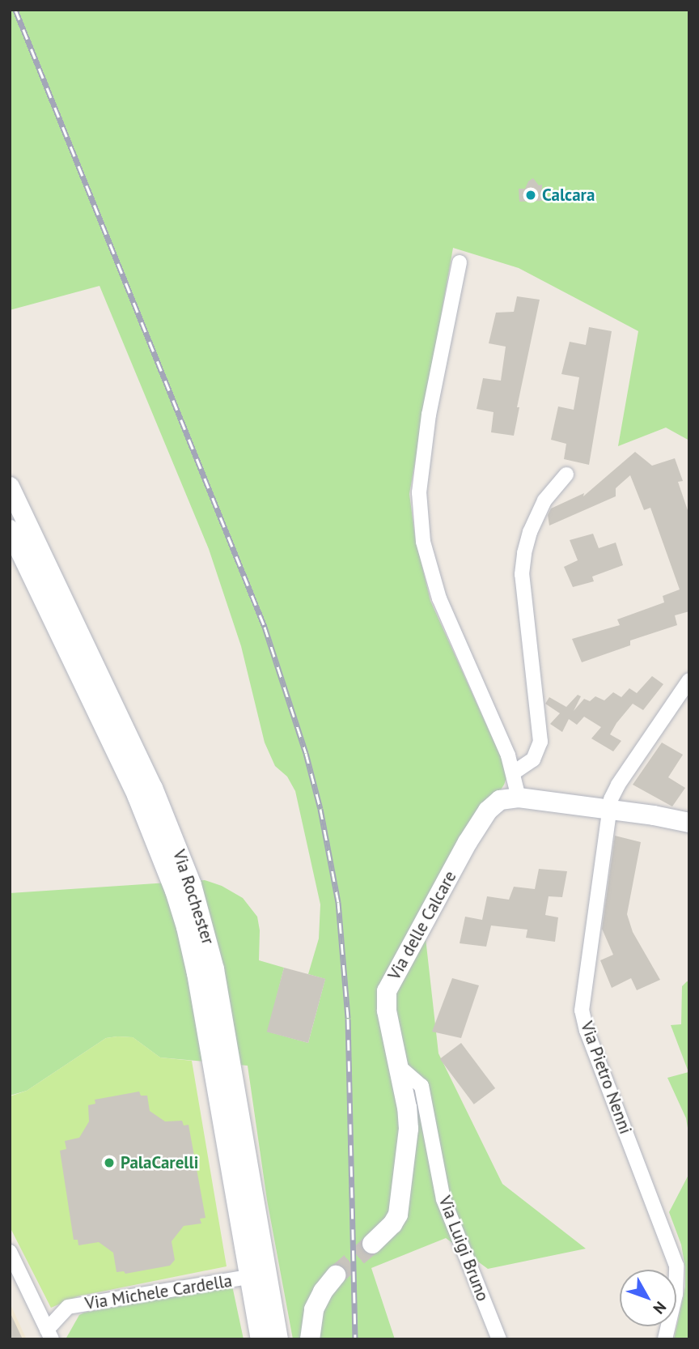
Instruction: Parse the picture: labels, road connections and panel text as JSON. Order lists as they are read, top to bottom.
{
  "streets": {
    "main road": ["Via Rochester", "Via delle Calcare"],
    "street": ["Via Pietro Nenni", "Via Luigi Bruno", "Via Michele Cardella"]
  },
  "crossings": [
    ["Via Rochester", "Via Michele Cardella"],
    ["Via delle Calcare", "Via Pietro Nenni"],
    ["Via delle Calcare", "Via Luigi Bruno"]
  ],
  "places": ["Calcara", "PalaCarelli"],
  "north": "bottom right"
}
